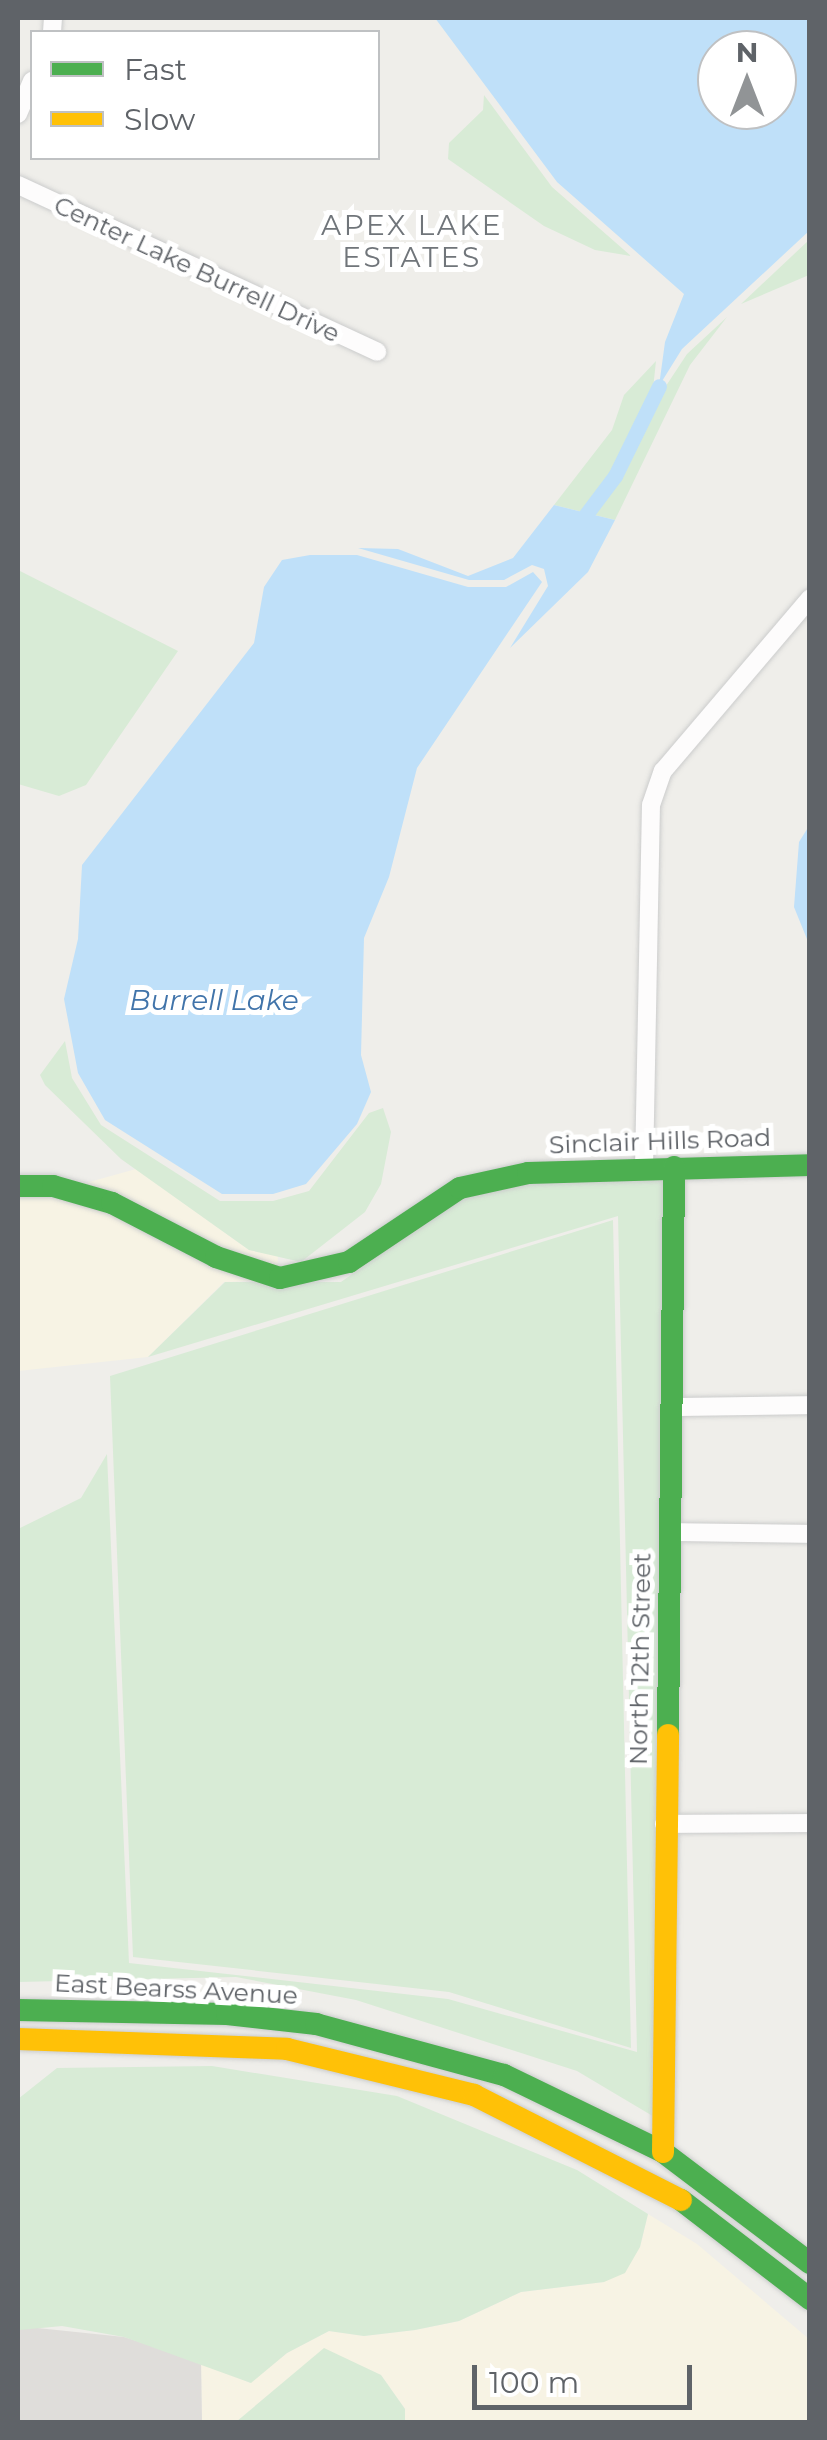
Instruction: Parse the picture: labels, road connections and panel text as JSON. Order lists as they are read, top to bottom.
{
  "streets": {
    "street": [
      "Center Lake Burrell Drive",
      "Sinclair Hills Road",
      "North 12th Street",
      "East Bearss Avenue"
    ]
  },
  "crossings": [
    ["Sinclair Hills Road", "North 12th Street"],
    ["North 12th Street", "East Bearss Avenue"]
  ],
  "districts": ["APEX LAKE ESTATES"],
  "water": ["Burrell Lake"],
  "legend": ["Fast", "Slow"],
  "scale_bar": "100 m",
  "north": "top"
}
